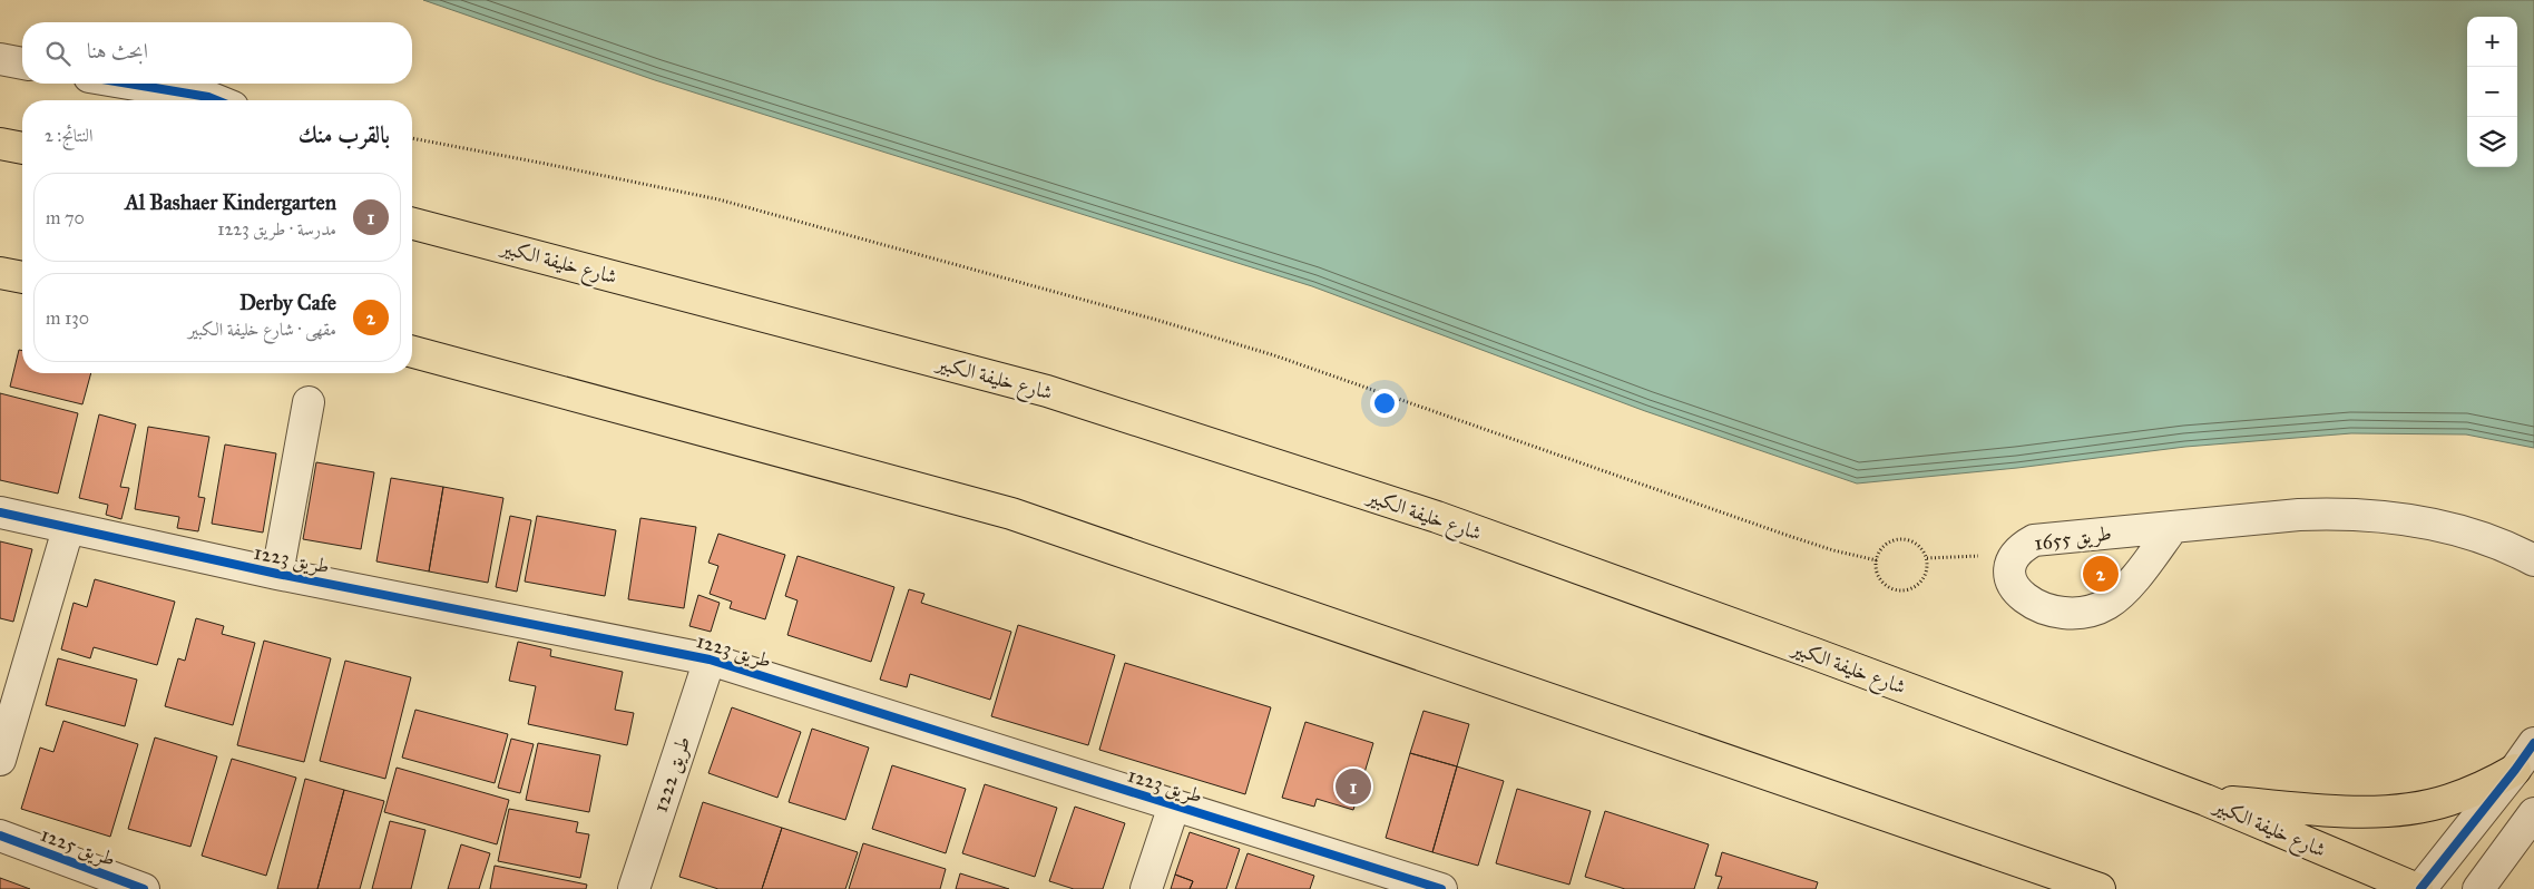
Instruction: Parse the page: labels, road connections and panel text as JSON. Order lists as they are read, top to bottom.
{
  "streets": {
    "main road": ["شارع خليفة الكبير"],
    "street": [
      "طريق 1655",
      "طريق 1223",
      "طريق 1222",
      "طريق 1225"
    ]
  },
  "crossings": [
    ["طريق 1223", "طريق 1222"]
  ],
  "page": {
    "map_buttons": ["+", "−"],
    "search": "ابحث هنا",
    "heading": ["بالقرب منك", "النتائج: 2"],
    "list": [
      {
        "mark": "1",
        "name": "Al Bashaer Kindergarten",
        "note": "مدرسة · طريق 1223",
        "value": "70 m"
      },
      {
        "mark": "2",
        "name": "Derby Cafe",
        "note": "مقهى · شارع خليفة الكبير",
        "value": "130 m"
      }
    ],
    "pins": ["2", "1"]
  }
}
